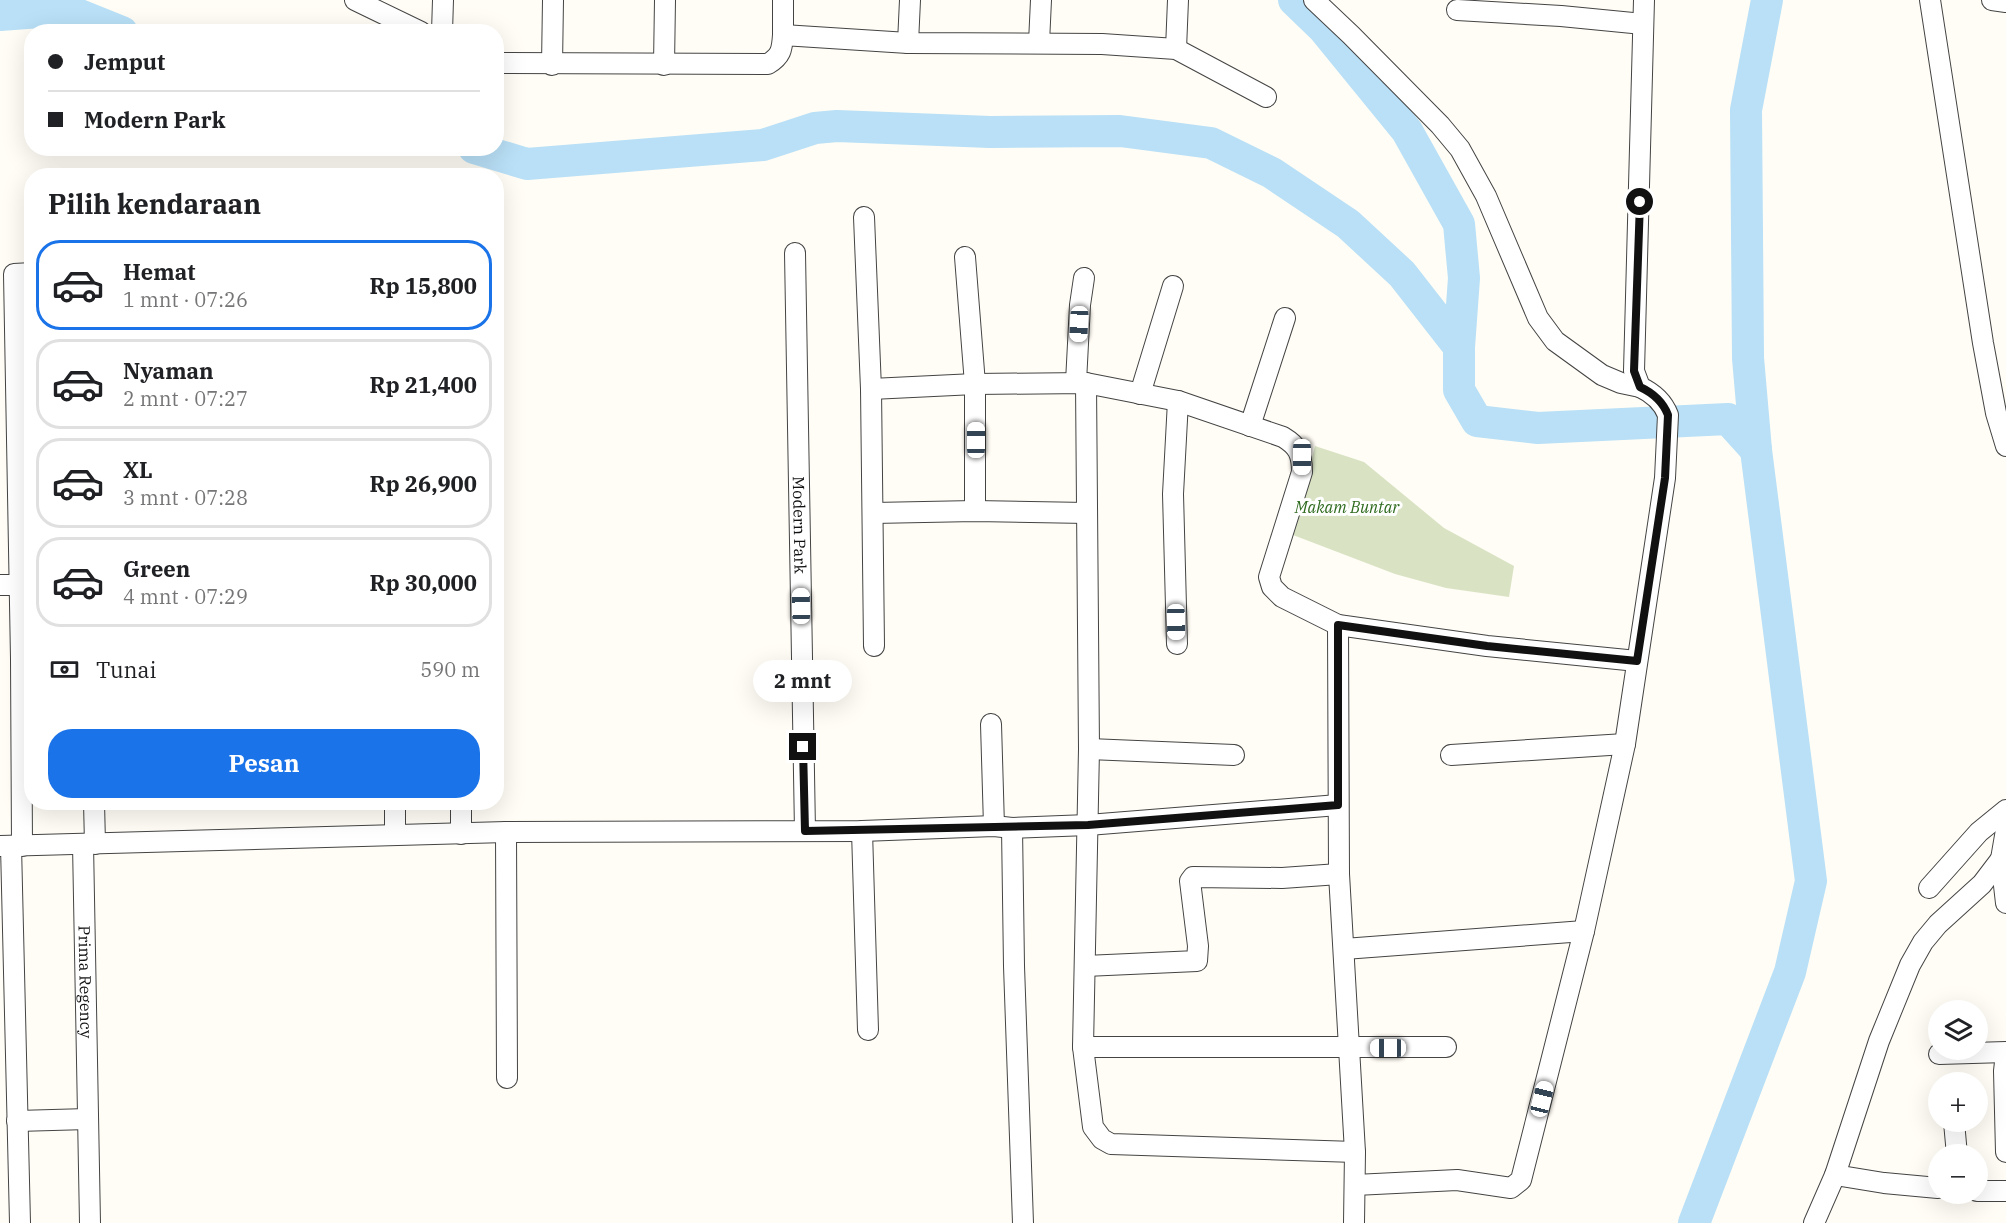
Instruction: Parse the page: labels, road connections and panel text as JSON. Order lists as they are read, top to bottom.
{
  "streets": {
    "street": ["Modern Park", "Prima Regency"]
  },
  "parks": ["Makam Buntar"],
  "page": {
    "banner": ["Jemput", "Modern Park"],
    "heading": "Pilih kendaraan",
    "list": [
      {
        "name": "Hemat",
        "note": "1 mnt · 07:26",
        "value": "Rp 15,800"
      },
      {
        "name": "Nyaman",
        "note": "2 mnt · 07:27",
        "value": "Rp 21,400"
      },
      {
        "name": "XL",
        "note": "3 mnt · 07:28",
        "value": "Rp 26,900"
      },
      {
        "name": "Green",
        "note": "4 mnt · 07:29",
        "value": "Rp 30,000"
      }
    ],
    "pay": ["Tunai", "590 m"],
    "bubble": "2 mnt",
    "buttons": "Pesan",
    "map_buttons": ["+", "−"]
  }
}
